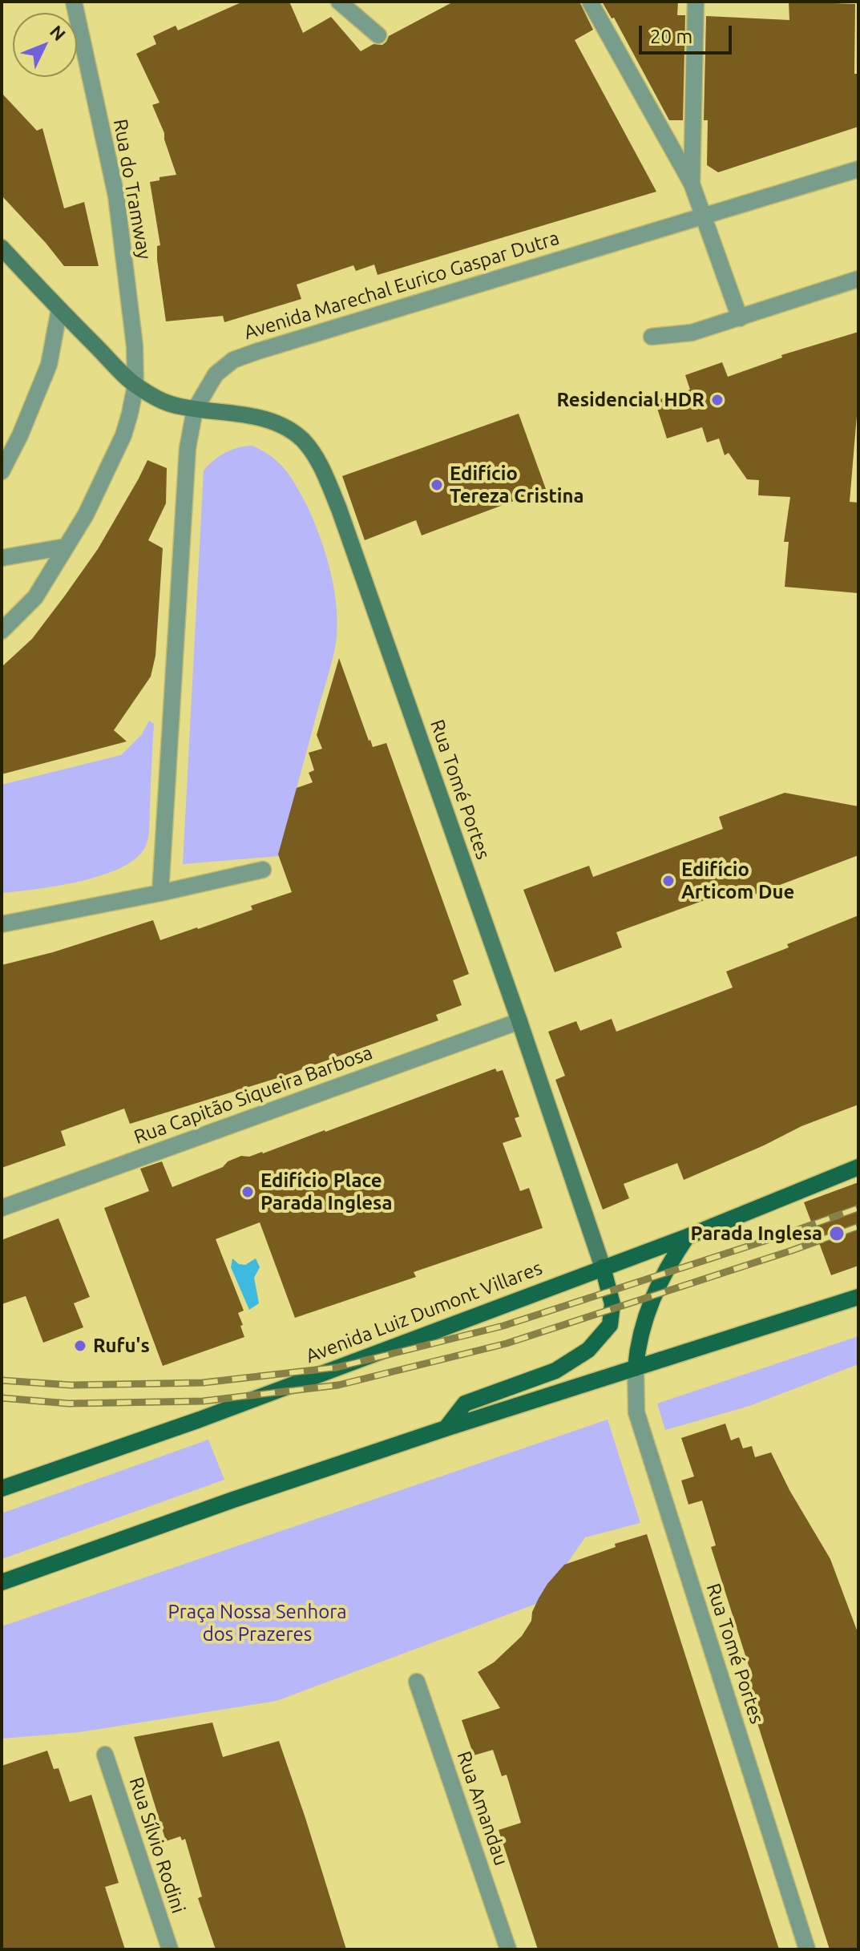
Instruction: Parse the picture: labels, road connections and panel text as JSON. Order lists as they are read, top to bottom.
{
  "streets": {
    "main road": ["Rua Tomé Portes", "Avenida Luiz Dumont Villares"],
    "street": [
      "Rua do Tramway",
      "Avenida Marechal Eurico Gaspar Dutra",
      "Rua Capitão Siqueira Barbosa",
      "Rua Amandau",
      "Rua Sílvio Rodini"
    ]
  },
  "crossings": [
    ["Rua do Tramway", "Rua Tomé Portes"],
    ["Avenida Marechal Eurico Gaspar Dutra", "Rua Tomé Portes"],
    ["Rua Tomé Portes", "Rua Capitão Siqueira Barbosa"],
    ["Rua Tomé Portes", "Avenida Luiz Dumont Villares"]
  ],
  "parks": ["Praça Nossa Senhora dos Prazeres"],
  "places": [
    "Residencial HDR",
    "Edifício Tereza Cristina",
    "Edifício Articom Due",
    "Edifício Place Parada Inglesa",
    "Parada Inglesa",
    "Rufu's"
  ],
  "scale_bar": "20 m",
  "north": "top right"
}
